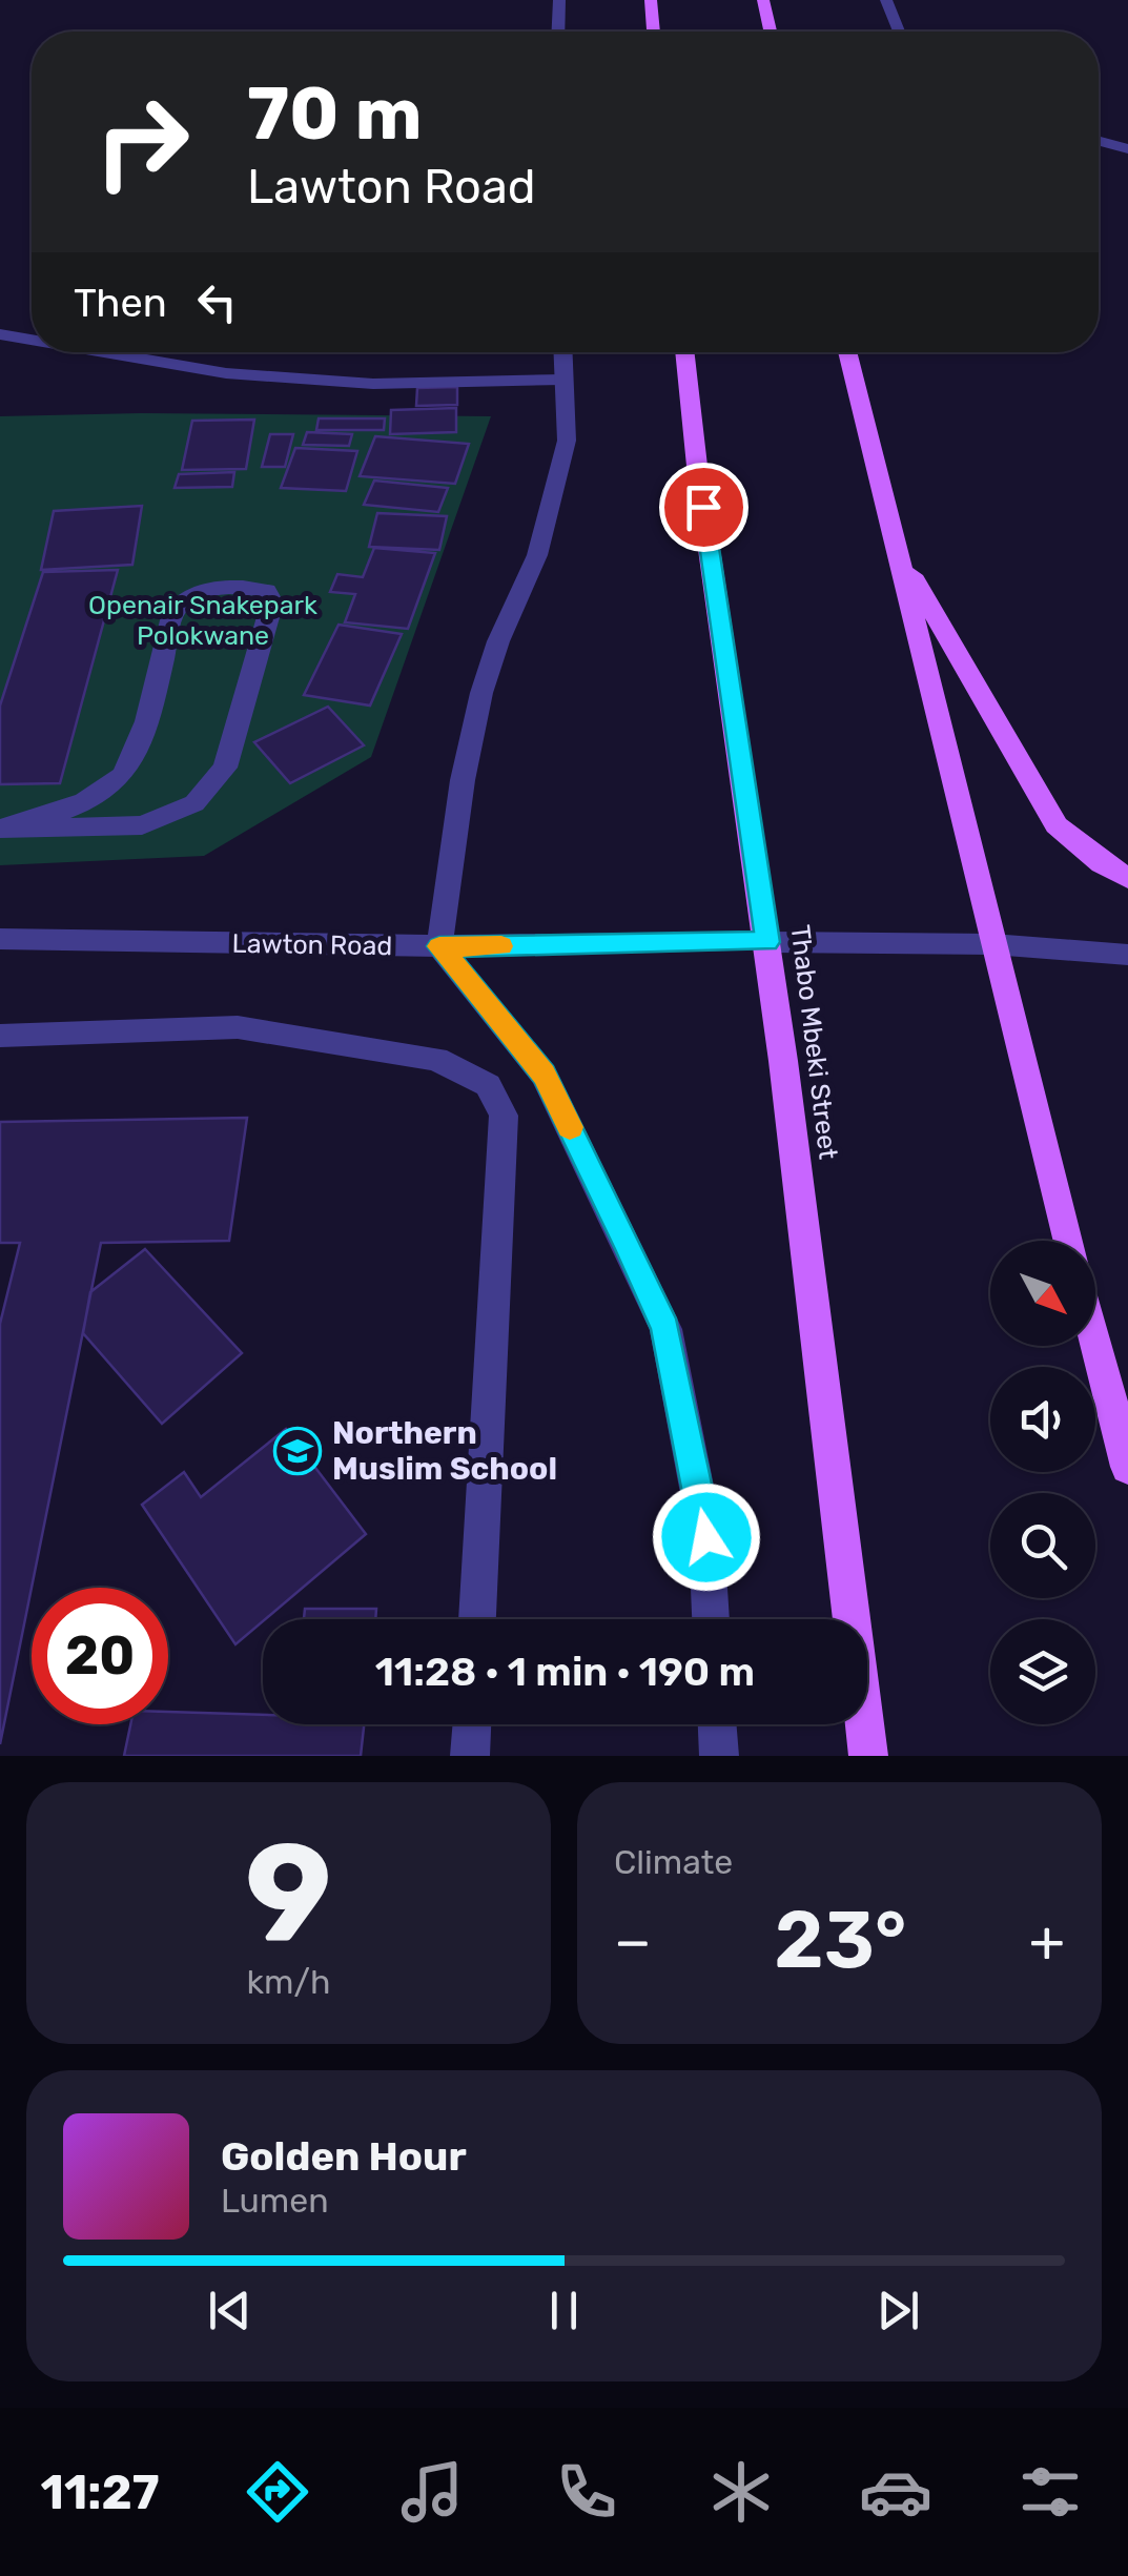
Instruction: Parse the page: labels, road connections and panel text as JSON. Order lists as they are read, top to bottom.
{
  "streets": {
    "main road": ["Thabo Mbeki Street"],
    "street": ["Lawton Road"]
  },
  "crossings": [
    ["Lawton Road", "Thabo Mbeki Street"]
  ],
  "parks": ["Openair Snakepark Polokwane"],
  "places": {
    "school or university": ["Northern Muslim School"]
  },
  "north": "bottom right",
  "page": {
    "turn": ["70 m", "Lawton Road"],
    "then": "Then",
    "limit": "20",
    "trip": "11:28 · 1 min · 190 m",
    "tile": [
      ["9", "km/h"],
      "Climate"
    ],
    "heat": ["−", "23°", "+"],
    "song": ["Golden Hour", "Lumen"],
    "tabs": "11:27"
  }
}
